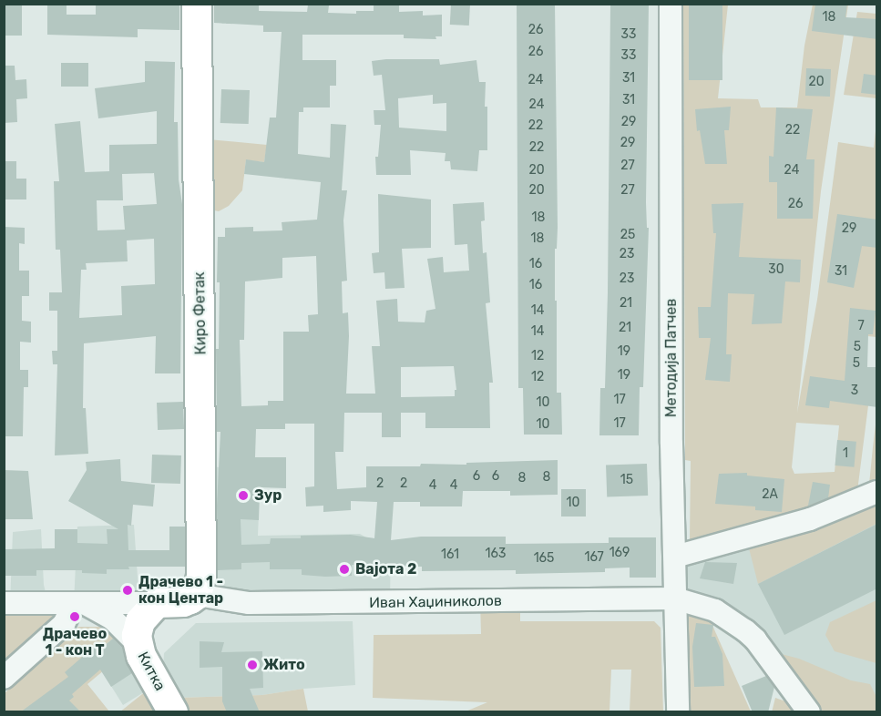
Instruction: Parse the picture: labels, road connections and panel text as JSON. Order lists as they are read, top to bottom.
{
  "streets": {
    "main road": ["Киро Фетак", "Китка"],
    "street": ["Методија Патчев", "Иван Хаџиниколов"]
  },
  "crossings": [
    ["Киро Фетак", "Иван Хаџиниколов"],
    ["Киро Фетак", "Китка"],
    ["Методија Патчев", "Иван Хаџиниколов"],
    ["Иван Хаџиниколов", "Китка"]
  ],
  "places": [
    "Зур",
    "Вајота 2",
    "Драчево 1 - кон Центар",
    "Драчево 1 - кон T",
    "Жито"
  ],
  "house_numbers": [
    "18",
    "26",
    "33",
    "26",
    "33",
    "31",
    "24",
    "20",
    "31",
    "24",
    "29",
    "22",
    "22",
    "29",
    "22",
    "27",
    "20",
    "24",
    "20",
    "27",
    "26",
    "18",
    "29",
    "25",
    "18",
    "23",
    "16",
    "30",
    "31",
    "23",
    "16",
    "21",
    "14",
    "7",
    "21",
    "14",
    "5",
    "19",
    "12",
    "5",
    "19",
    "12",
    "3",
    "17",
    "10",
    "17",
    "10",
    "1",
    "6",
    "6",
    "8",
    "8",
    "15",
    "2",
    "2",
    "4",
    "4",
    "2А",
    "10",
    "169",
    "163",
    "161",
    "167",
    "165"
  ]
}
